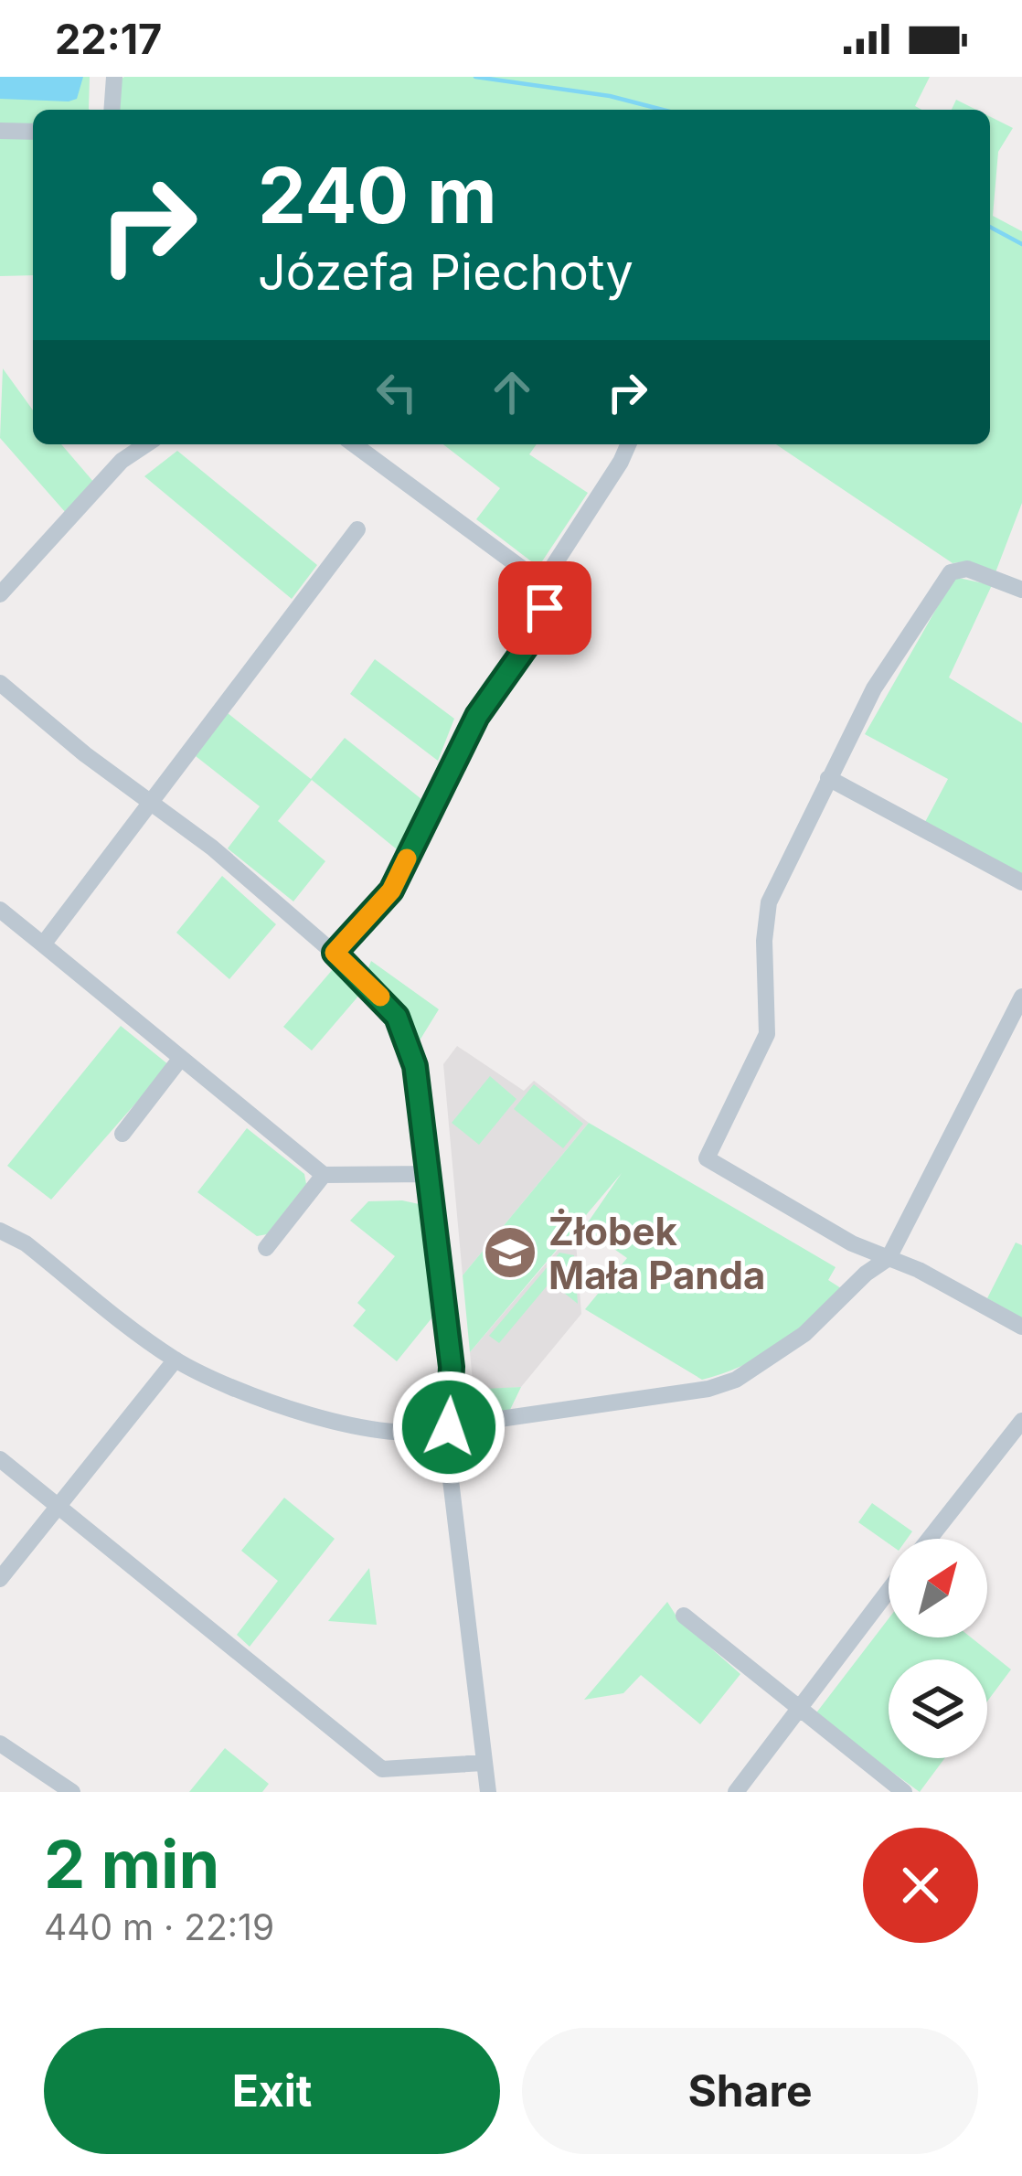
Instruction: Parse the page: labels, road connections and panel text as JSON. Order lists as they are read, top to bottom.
{
  "places": {
    "school or university": ["Żłobek Mała Panda"]
  },
  "north": "top right",
  "page": {
    "status": "22:17",
    "turn": ["240 m", "Józefa Piechoty"],
    "heading": ["2 min", "440 m · 22:19"],
    "buttons": ["Exit", "Share"]
  }
}
